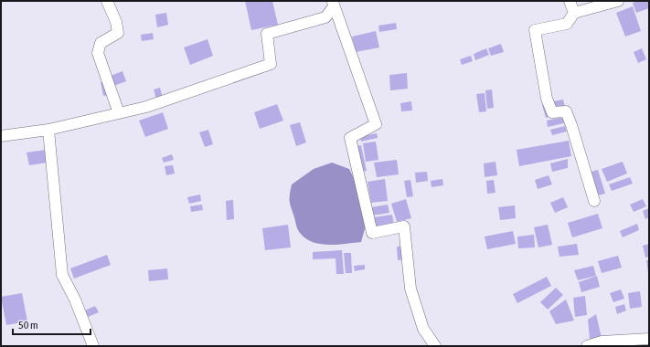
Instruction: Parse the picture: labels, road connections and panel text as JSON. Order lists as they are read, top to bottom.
{
  "scale_bar": "50 m"
}
